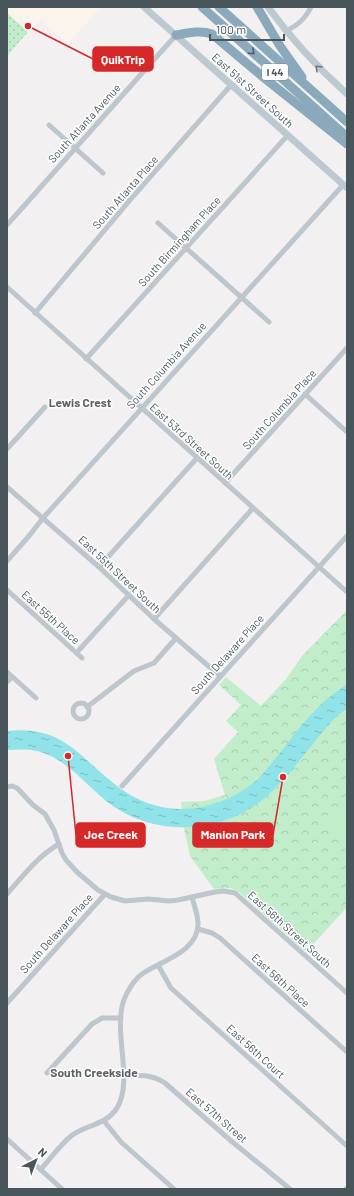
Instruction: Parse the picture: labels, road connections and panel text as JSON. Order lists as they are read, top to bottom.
{
  "streets": {
    "highway": ["I 44"],
    "main road": ["East 51st Street South"],
    "street": [
      "South Atlanta Avenue",
      "South Atlanta Place",
      "South Birmingham Place",
      "South Columbia Avenue",
      "South Columbia Place",
      "East 53rd Street South",
      "East 55th Street South",
      "East 55th Place",
      "South Delaware Place",
      "East 56th Street South",
      "East 56th Place",
      "East 56th Court",
      "East 57th Street"
    ]
  },
  "crossings": [
    ["East 51st Street South", "South Atlanta Avenue"],
    ["East 51st Street South", "South Atlanta Place"],
    ["East 51st Street South", "South Birmingham Place"],
    ["East 51st Street South", "South Columbia Avenue"],
    ["South Atlanta Place", "East 53rd Street South"],
    ["South Birmingham Place", "East 53rd Street South"],
    ["South Columbia Avenue", "East 53rd Street South"],
    ["South Columbia Avenue", "East 55th Street South"],
    ["South Columbia Place", "East 53rd Street South"],
    ["East 53rd Street South", "South Delaware Place"],
    ["East 55th Street South", "South Delaware Place"]
  ],
  "districts": ["Lewis Crest", "South Creekside"],
  "places": ["QuikTrip", "Joe Creek", "Manion Park"],
  "scale_bar": "100 m",
  "north": "top right"
}
